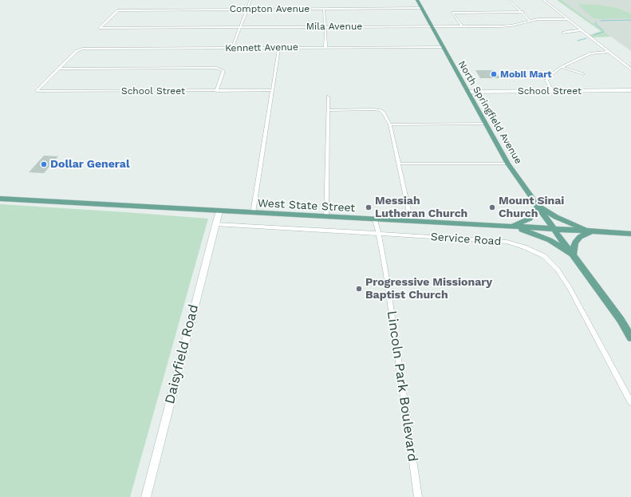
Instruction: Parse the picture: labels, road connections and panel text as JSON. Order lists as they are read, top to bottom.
{
  "streets": {
    "main road": [
      "School Street",
      "North Springfield Avenue",
      "West State Street",
      "Daisyfield Road"
    ],
    "street": [
      "Compton Avenue",
      "Mila Avenue",
      "Kennett Avenue",
      "Service Road",
      "Lincoln Park Boulevard"
    ]
  },
  "crossings": [
    ["Compton Avenue", "Mila Avenue"],
    ["Compton Avenue", "North Springfield Avenue"],
    ["Mila Avenue", "North Springfield Avenue"],
    ["Kennett Avenue", "School Street"],
    ["Kennett Avenue", "North Springfield Avenue"],
    ["School Street", "North Springfield Avenue"],
    ["North Springfield Avenue", "West State Street"],
    ["West State Street", "Daisyfield Road"],
    ["West State Street", "Lincoln Park Boulevard"],
    ["Service Road", "Daisyfield Road"],
    ["Service Road", "Lincoln Park Boulevard"]
  ],
  "places": [
    "Mobil Mart",
    "Dollar General",
    "Messiah Lutheran Church",
    "Mount Sinai Church",
    "Progressive Missionary Baptist Church"
  ]
}
